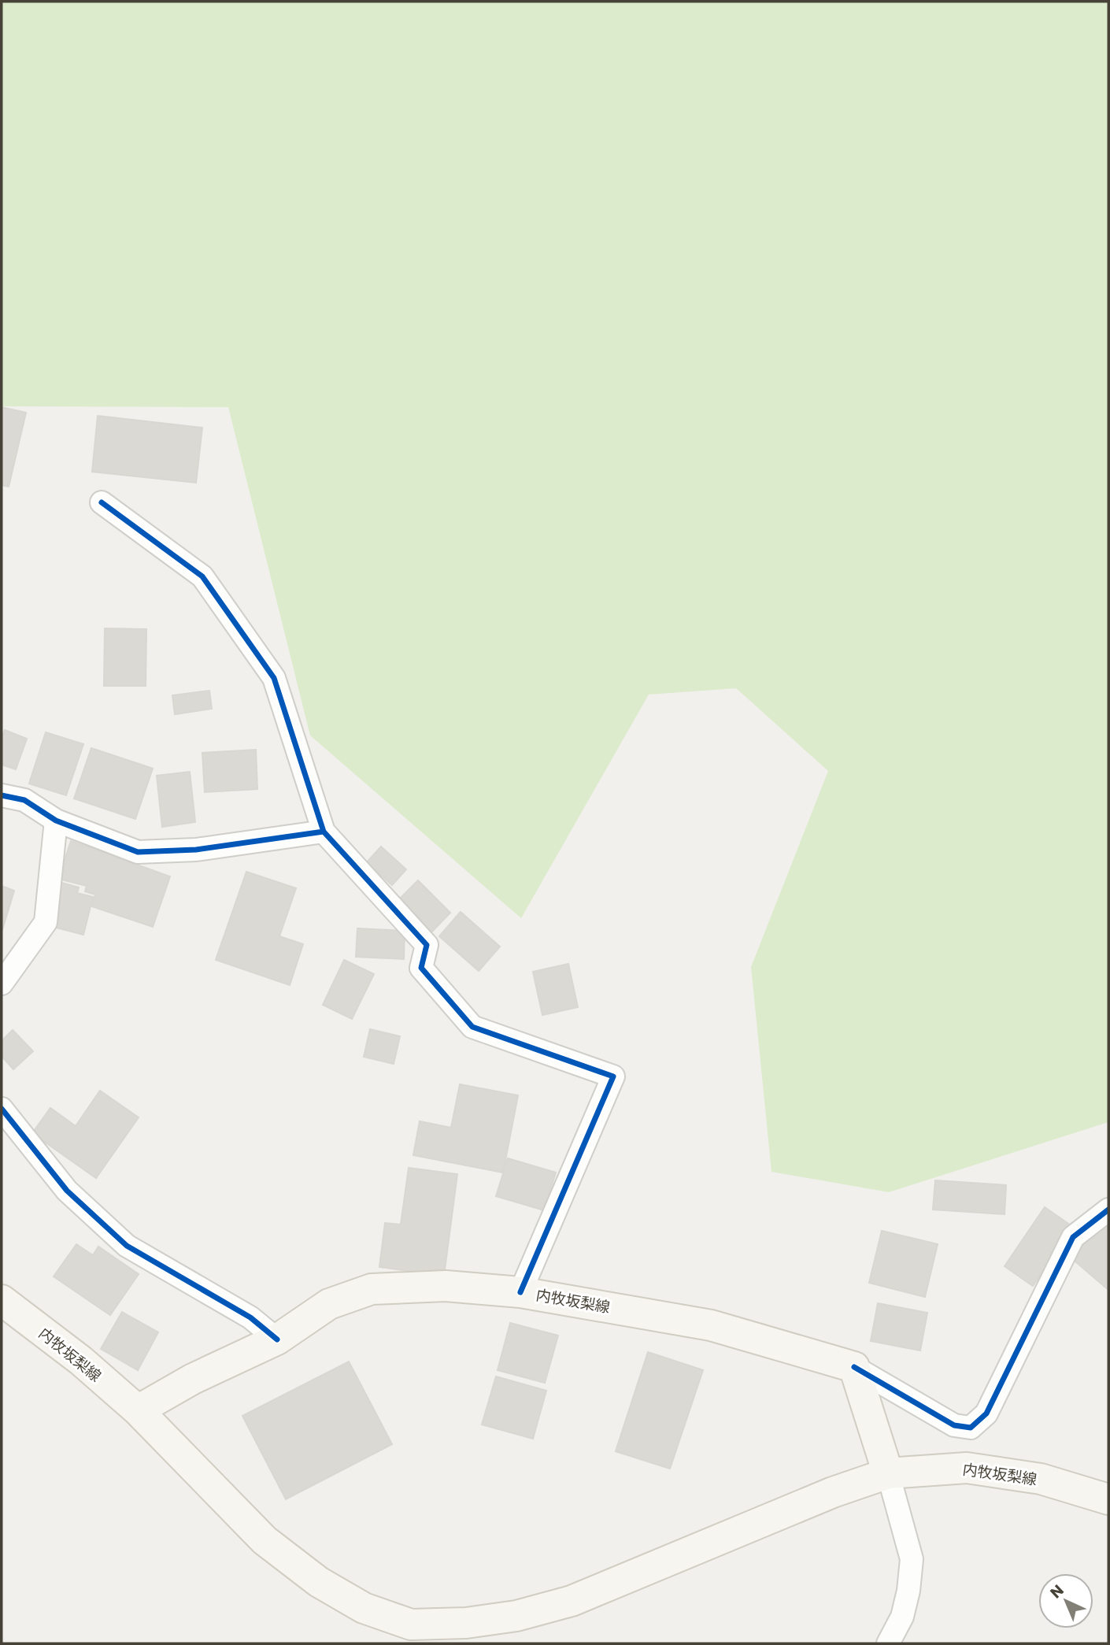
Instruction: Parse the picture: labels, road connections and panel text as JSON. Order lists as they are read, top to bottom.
{
  "streets": {
    "main road": ["内牧坂梨線"]
  },
  "north": "top left"
}
